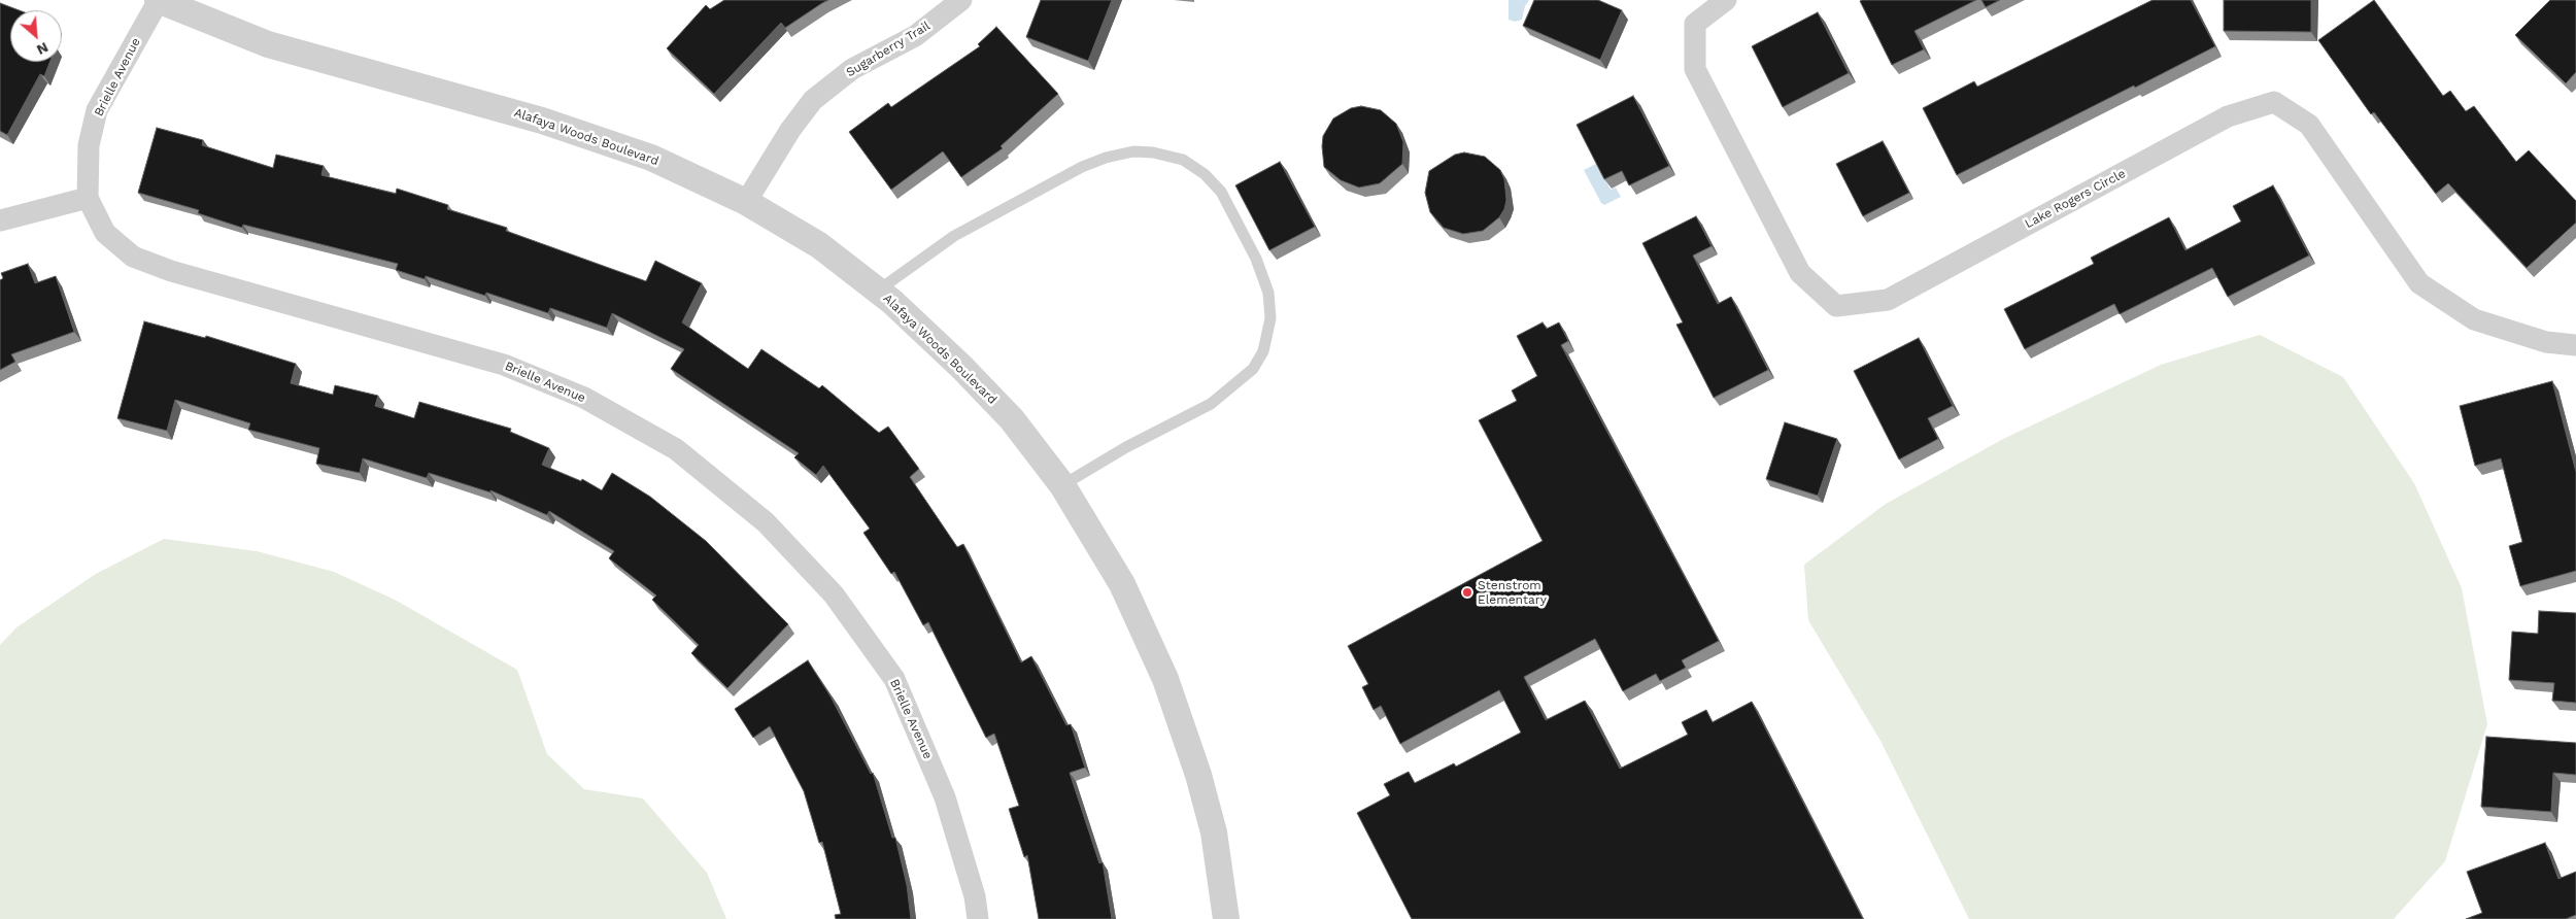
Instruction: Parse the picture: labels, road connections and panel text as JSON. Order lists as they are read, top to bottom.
{
  "streets": {
    "street": [
      "Sugarberry Trail",
      "Brielle Avenue",
      "Alafaya Woods Boulevard",
      "Lake Rogers Circle"
    ]
  },
  "crossings": [
    ["Sugarberry Trail", "Alafaya Woods Boulevard"],
    ["Brielle Avenue", "Alafaya Woods Boulevard"]
  ],
  "places": ["Stenstrom Elementary"],
  "north": "bottom right"
}
